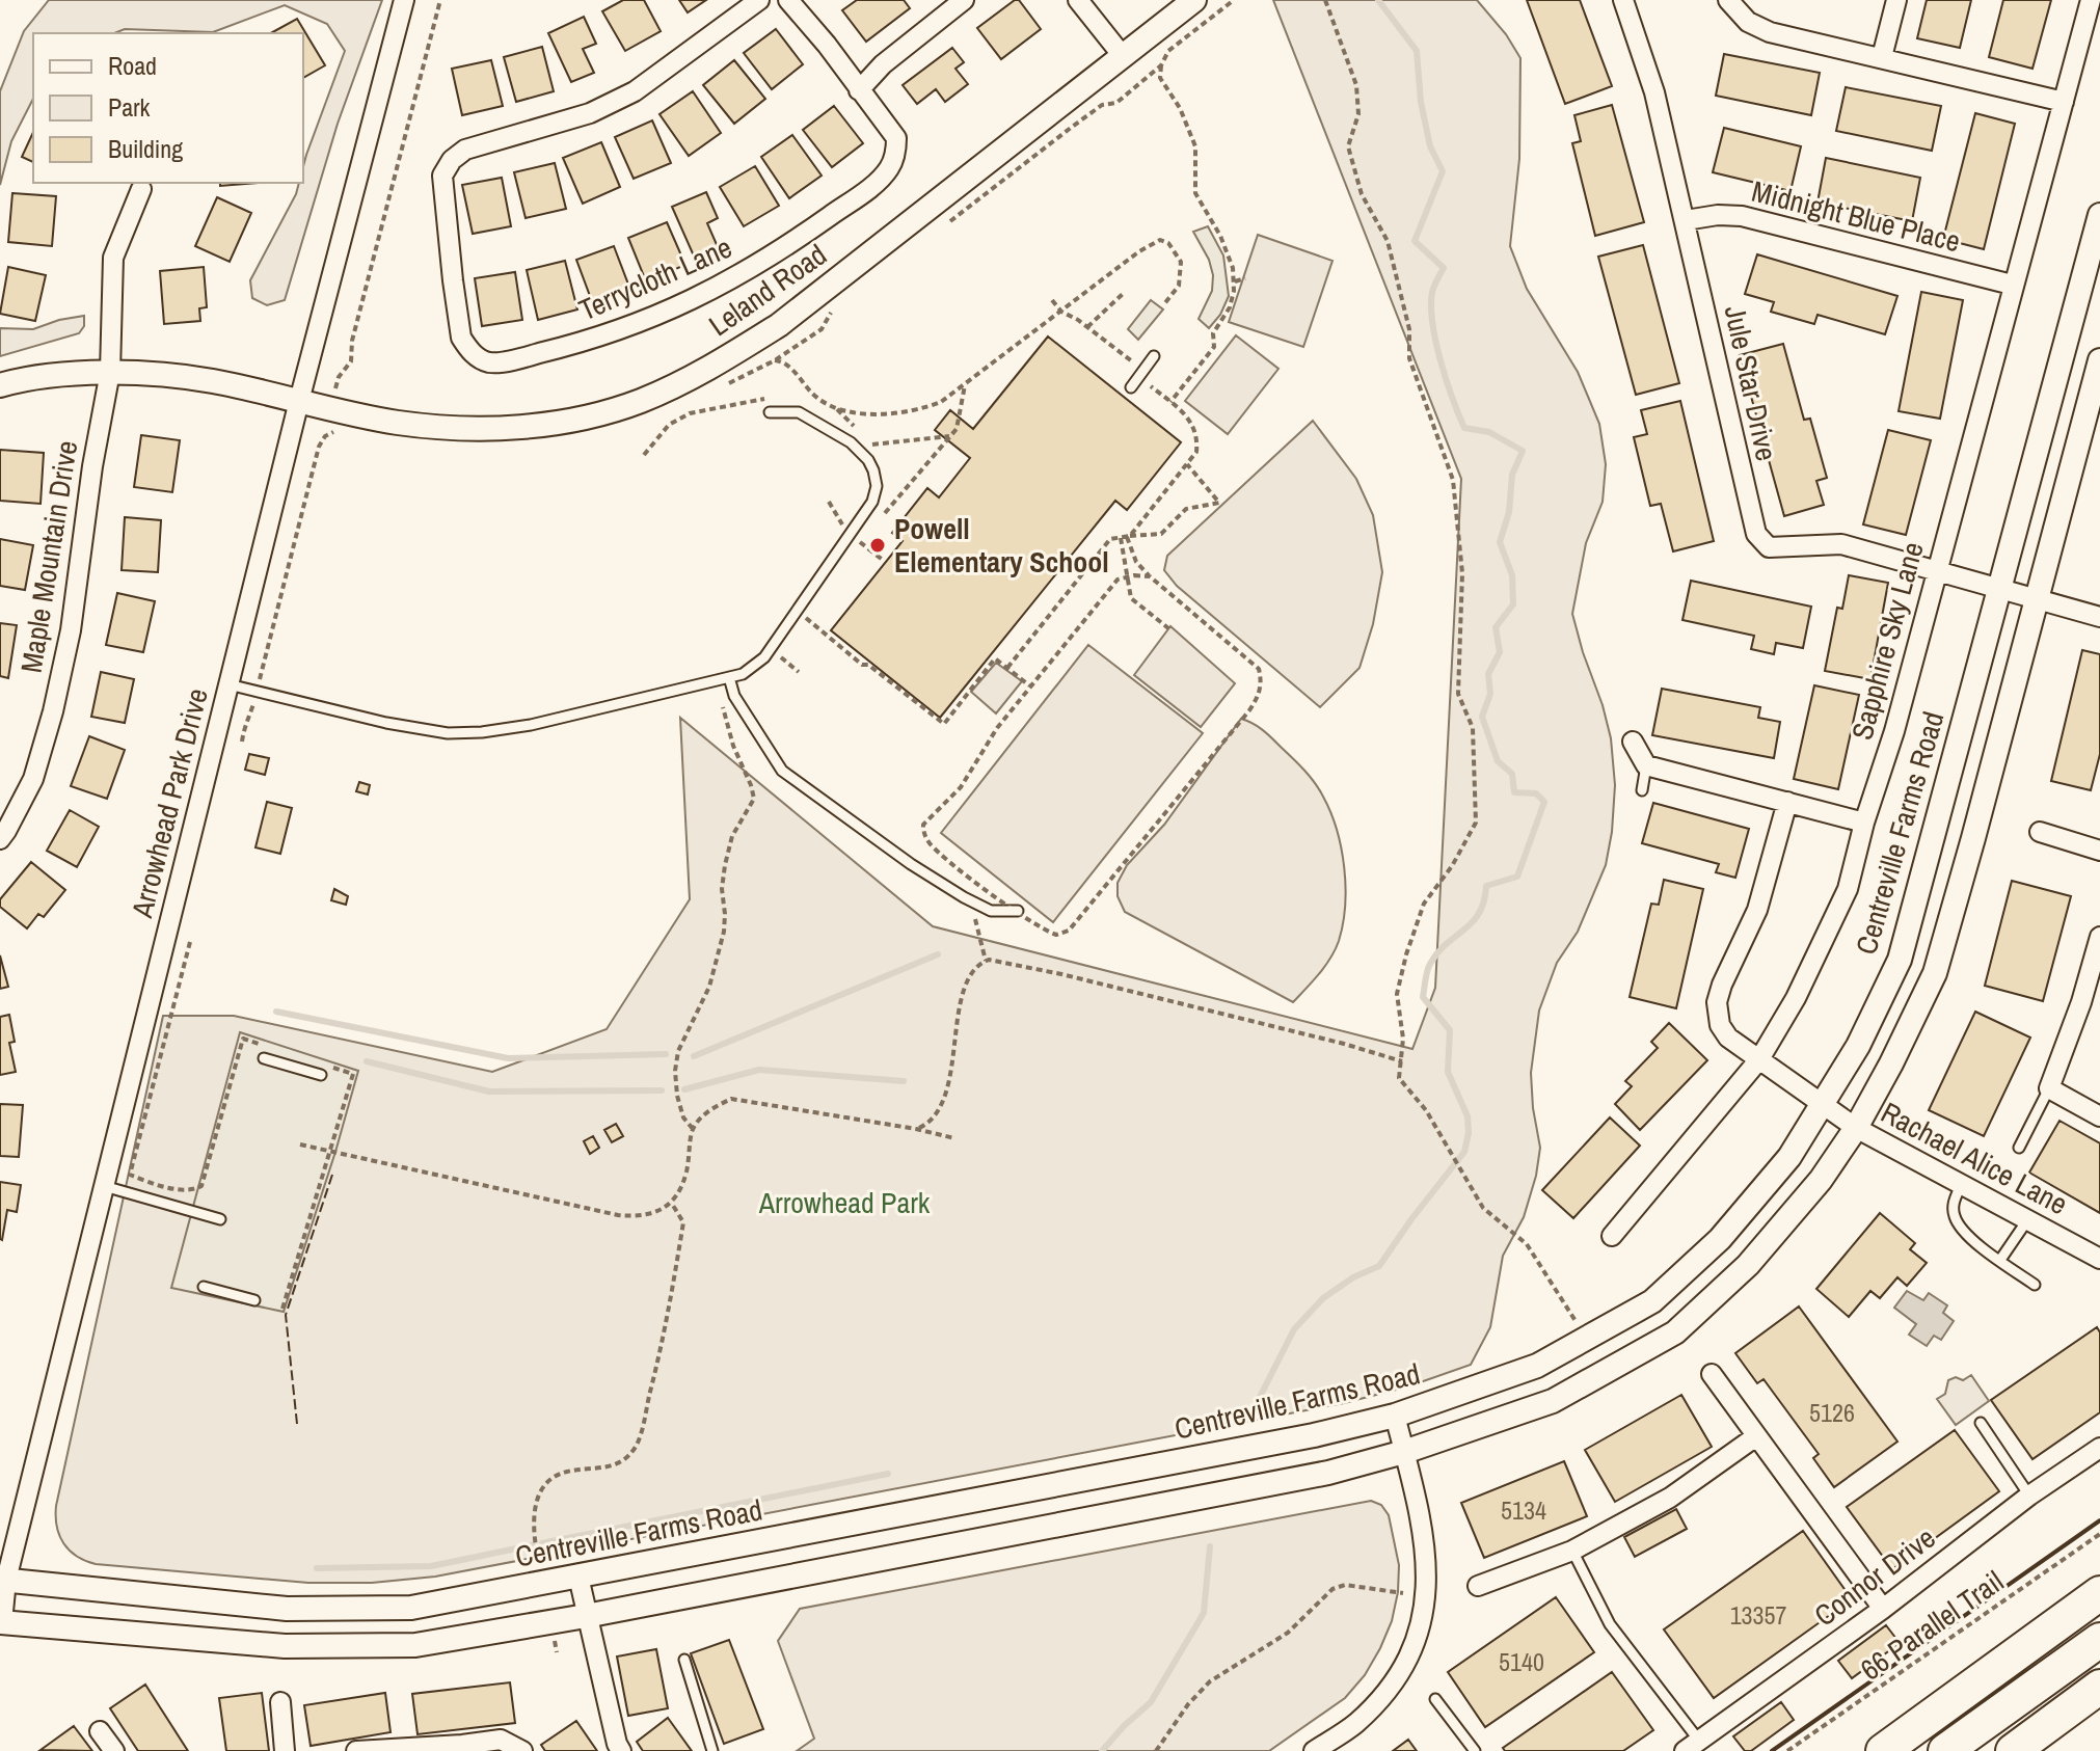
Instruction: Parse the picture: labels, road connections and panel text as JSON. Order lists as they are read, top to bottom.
{
  "streets": {
    "street": [
      "Midnight Blue Place",
      "Terrycloth Lane",
      "Leland Road",
      "Jule Star Drive",
      "Maple Mountain Drive",
      "Sapphire Sky Lane",
      "Arrowhead Park Drive",
      "Centreville Farms Road",
      "Rachael Alice Lane",
      "Connor Drive"
    ],
    "path": ["66 Parallel Trail"]
  },
  "crossings": [
    ["Midnight Blue Place", "Jule Star Drive"],
    ["Midnight Blue Place", "Sapphire Sky Lane"],
    ["Leland Road", "Maple Mountain Drive"],
    ["Leland Road", "Arrowhead Park Drive"],
    ["Jule Star Drive", "Sapphire Sky Lane"],
    ["Jule Star Drive", "Centreville Farms Road"],
    ["Sapphire Sky Lane", "Rachael Alice Lane"],
    ["Arrowhead Park Drive", "Centreville Farms Road"],
    ["Centreville Farms Road", "Rachael Alice Lane"]
  ],
  "parks": ["Arrowhead Park"],
  "places": ["Powell Elementary School"],
  "house_numbers": [
    "5126",
    "5134",
    "13357",
    "5140"
  ],
  "legend": ["Road", "Park", "Building"]
}
